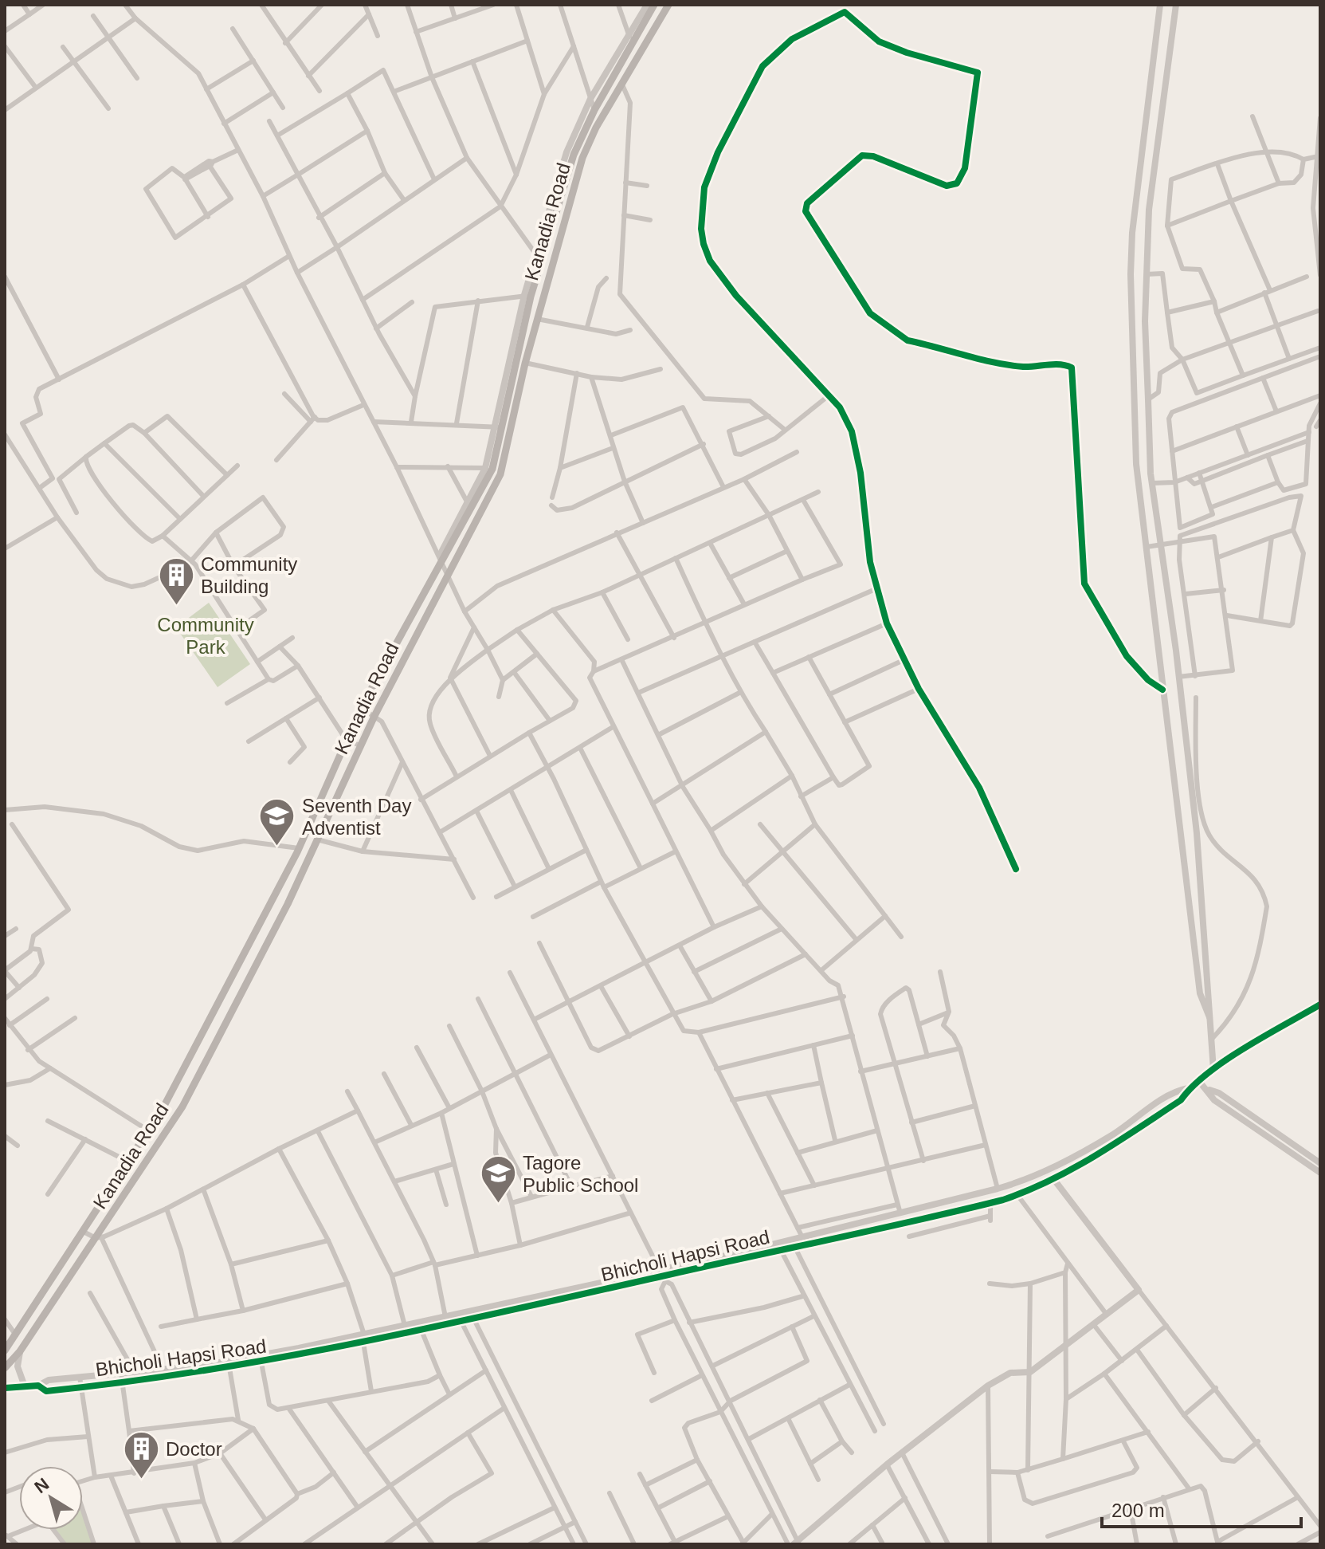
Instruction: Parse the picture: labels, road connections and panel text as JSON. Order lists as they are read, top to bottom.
{
  "streets": {
    "main road": ["Kanadia Road"],
    "street": ["Bhicholi Hapsi Road"]
  },
  "parks": ["Community Park"],
  "places": {
    "building": ["Community Building", "Doctor"],
    "school or university": ["Seventh Day Adventist", "Tagore Public School"]
  },
  "scale_bar": "200 m",
  "north": "top left"
}
